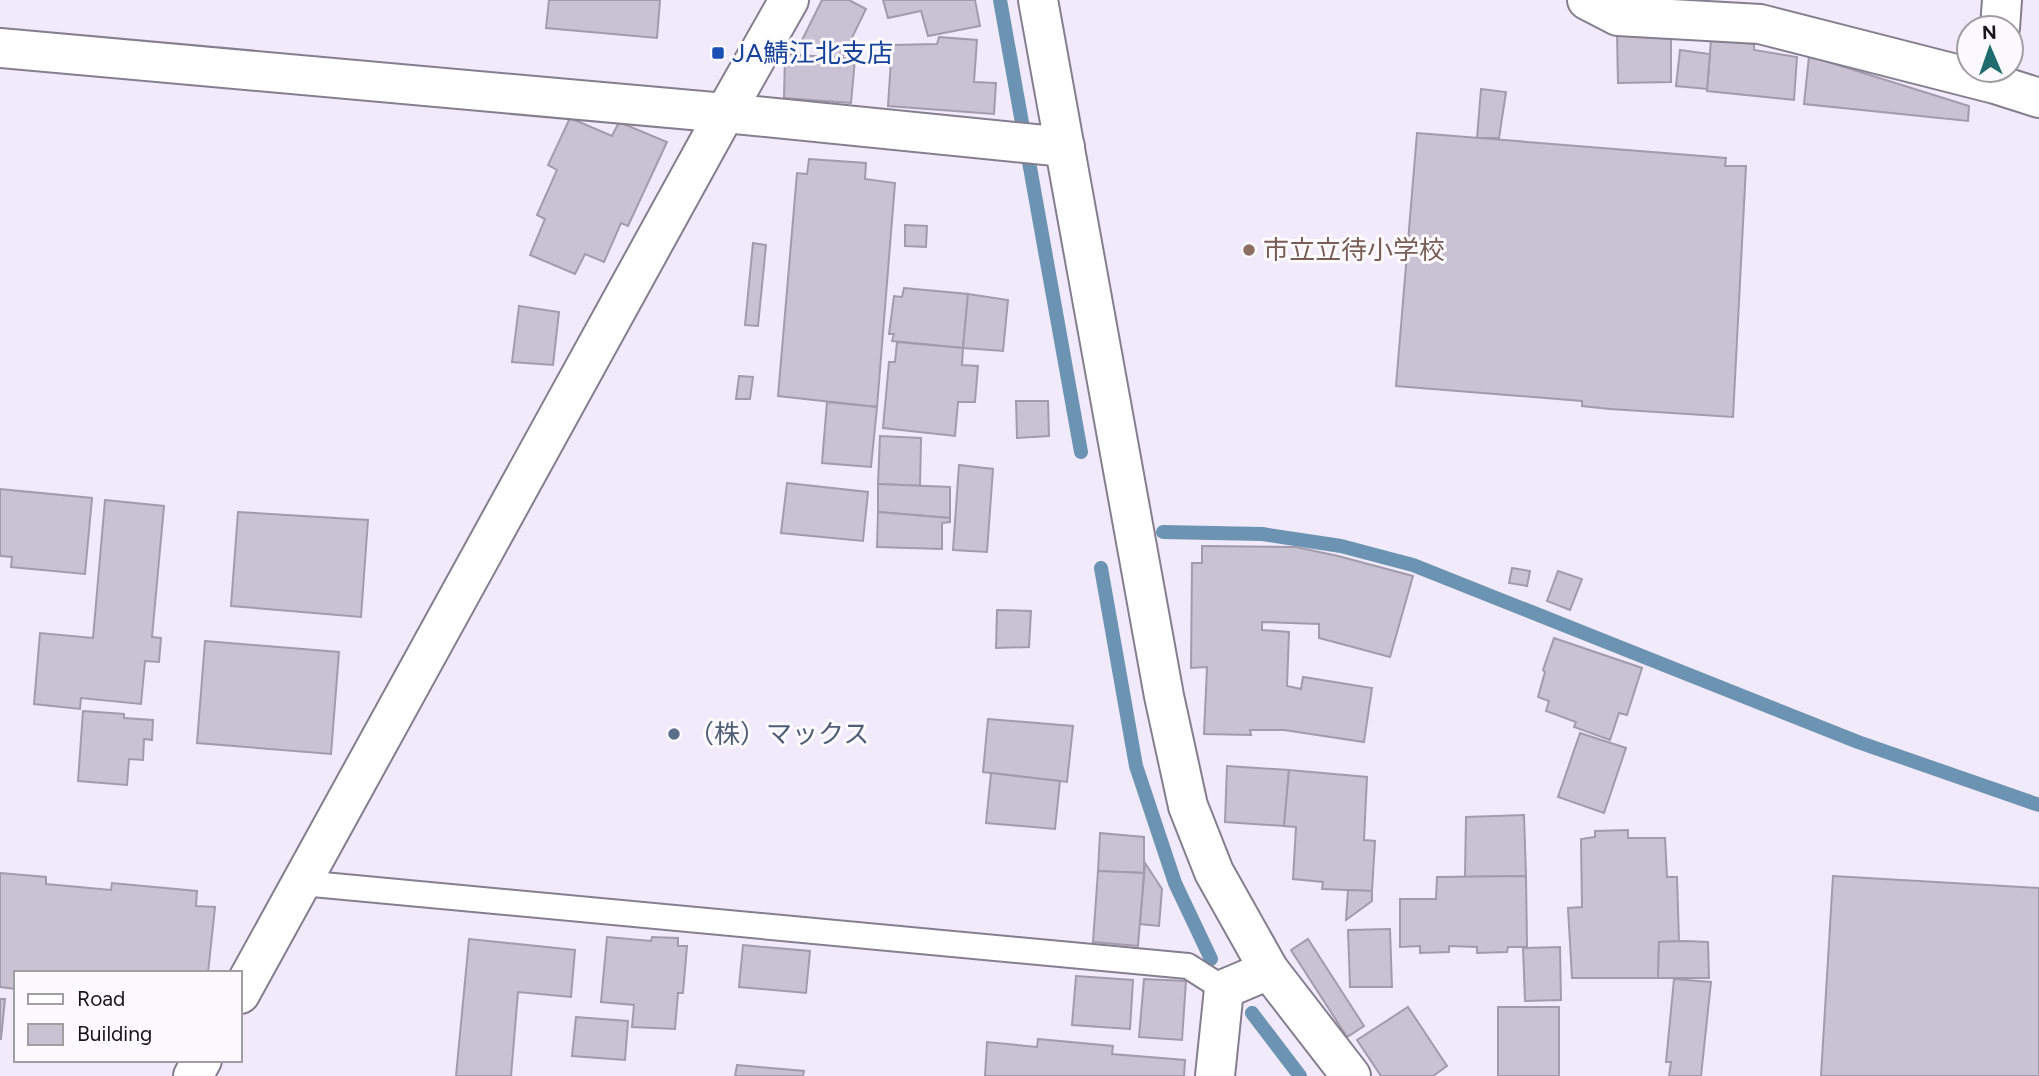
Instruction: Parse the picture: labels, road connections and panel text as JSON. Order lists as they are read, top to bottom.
{
  "places": {
    "transit": ["JA鯖江北支店"],
    "other": ["市立立待小学校", "（株）マックス"]
  },
  "legend": ["Road", "Building"],
  "north": "top"
}
